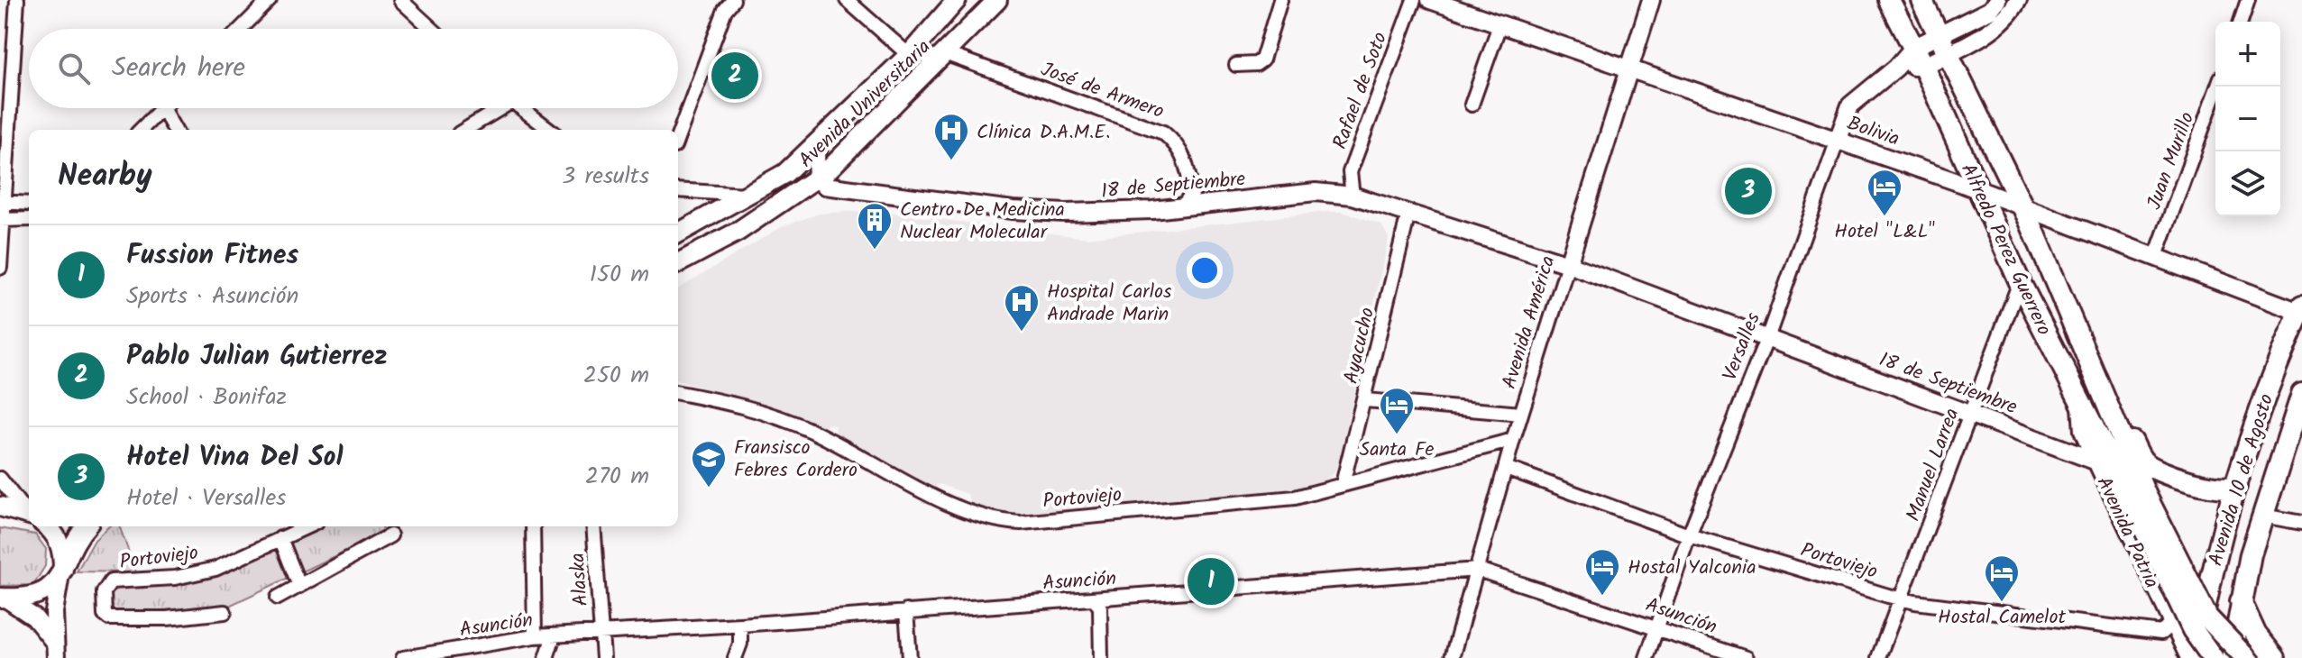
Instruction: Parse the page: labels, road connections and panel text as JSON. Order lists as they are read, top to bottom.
{
  "streets": {
    "main road": [
      "Avenida Universitaria",
      "Alfredo Perez Guerrero",
      "Avenida 10 de Agosto",
      "Avenida Patria"
    ],
    "street": [
      "José de Armero",
      "Rafael de Soto",
      "Bolivia",
      "Juan Murillo",
      "18 de Septiembre",
      "Avenida América",
      "Ayacucho",
      "Versalles",
      "Manuel Larrea",
      "Portoviejo",
      "Alaska",
      "Asunción"
    ]
  },
  "crossings": [
    ["José de Armero", "Avenida Universitaria"],
    ["José de Armero", "18 de Septiembre"],
    ["Rafael de Soto", "18 de Septiembre"],
    ["Avenida Universitaria", "18 de Septiembre"],
    ["Bolivia", "Juan Murillo"],
    ["Bolivia", "Alfredo Perez Guerrero"],
    ["Bolivia", "Avenida América"],
    ["Bolivia", "Versalles"],
    ["Bolivia", "Avenida 10 de Agosto"],
    ["18 de Septiembre", "Alfredo Perez Guerrero"],
    ["18 de Septiembre", "Avenida América"],
    ["18 de Septiembre", "Ayacucho"],
    ["18 de Septiembre", "Versalles"],
    ["18 de Septiembre", "Manuel Larrea"],
    ["18 de Septiembre", "Avenida Patria"],
    ["Alfredo Perez Guerrero", "Versalles"],
    ["Alfredo Perez Guerrero", "Manuel Larrea"],
    ["Alfredo Perez Guerrero", "Avenida Patria"],
    ["Avenida América", "Portoviejo"],
    ["Avenida América", "Asunción"],
    ["Ayacucho", "Portoviejo"],
    ["Versalles", "Portoviejo"],
    ["Versalles", "Asunción"],
    ["Manuel Larrea", "Portoviejo"],
    ["Portoviejo", "Avenida Patria"],
    ["Alaska", "Asunción"]
  ],
  "places": {
    "hospital": ["Clínica D.A.M.E.", "Hospital Carlos Andrade Marin"],
    "hotel": [
      "Hotel \"L&L\"",
      "Santa Fe",
      "Hostal Yalconia",
      "Hostal Camelot"
    ],
    "building": ["Centro De Medicina Nuclear Molecular"],
    "school or university": ["Fransisco Febres Cordero"]
  },
  "page": {
    "map_buttons": ["+", "−"],
    "search": "Search here",
    "pins": ["2", "3", "1"],
    "heading": ["Nearby", "3 results"],
    "list": [
      {
        "mark": "1",
        "name": "Fussion Fitnes",
        "note": "Sports · Asunción",
        "value": "150 m"
      },
      {
        "mark": "2",
        "name": "Pablo Julian Gutierrez",
        "note": "School · Bonifaz",
        "value": "250 m"
      },
      {
        "mark": "3",
        "name": "Hotel Vina Del Sol",
        "note": "Hotel · Versalles",
        "value": "270 m"
      }
    ]
  }
}
